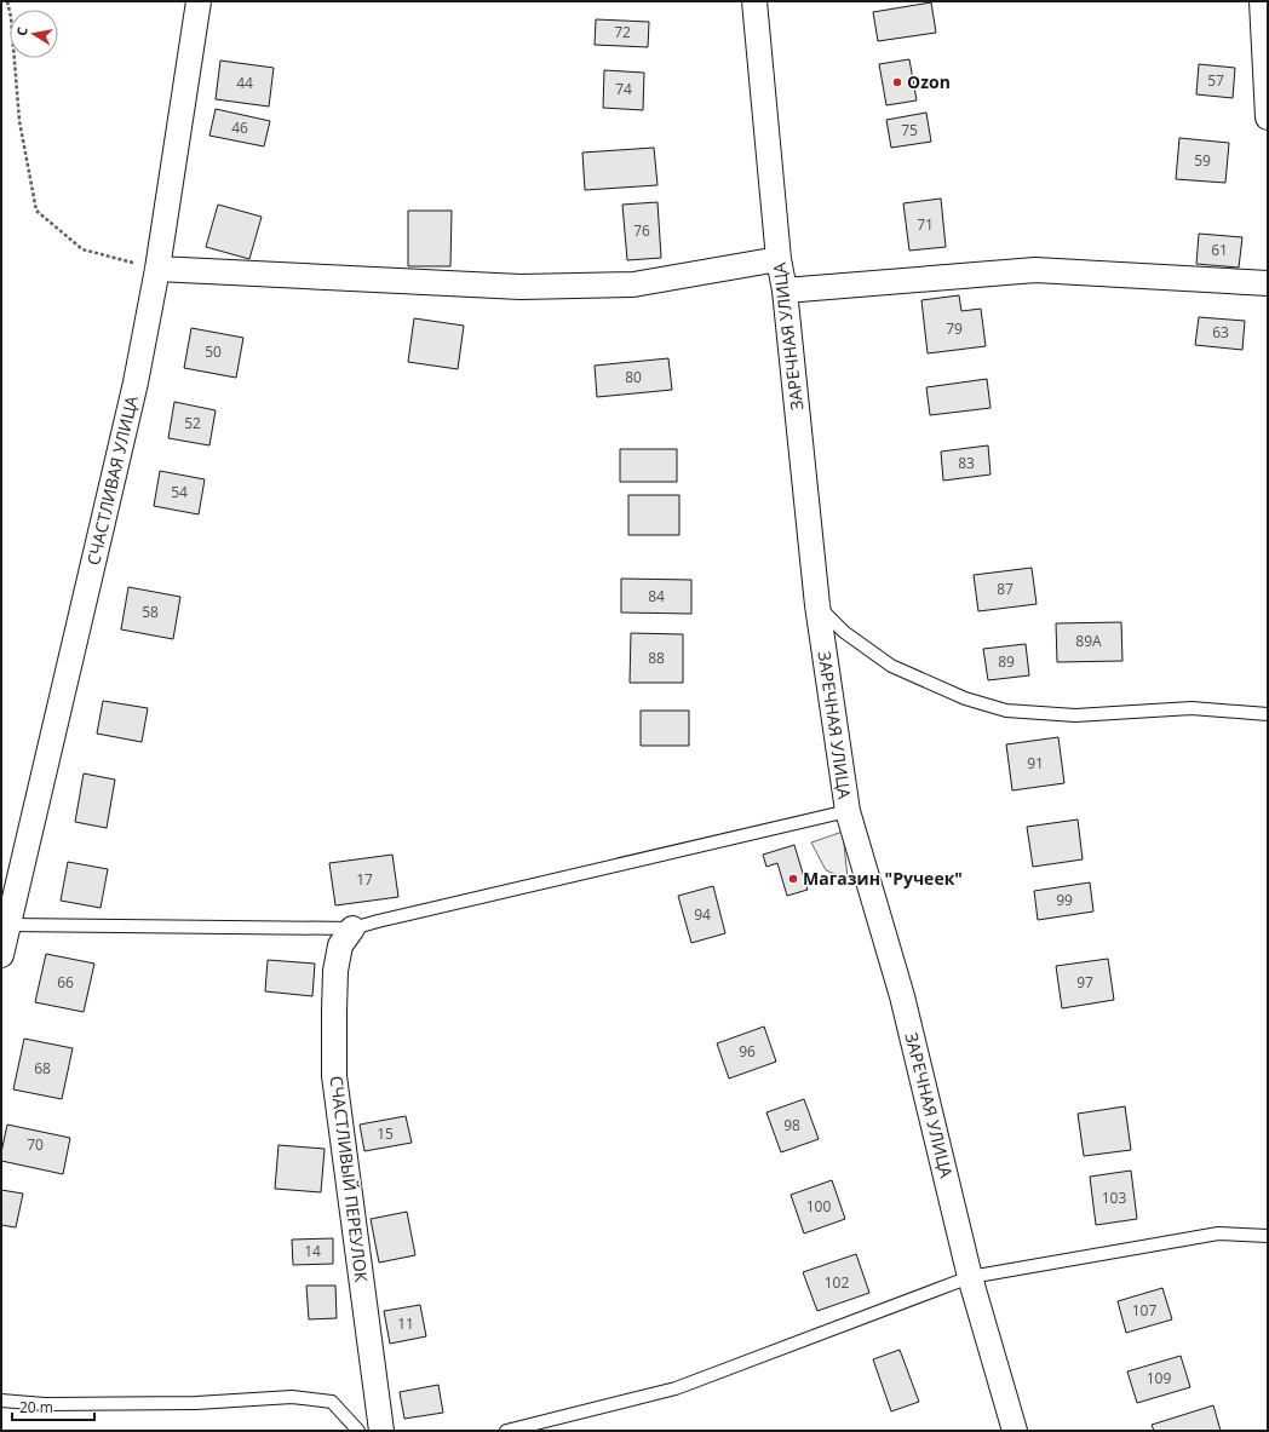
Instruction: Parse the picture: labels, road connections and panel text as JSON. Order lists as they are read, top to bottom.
{
  "streets": {
    "street": ["ЗАРЕЧНАЯ УЛИЦА", "СЧАСТЛИВАЯ УЛИЦА", "СЧАСТЛИВЫЙ ПЕРЕУЛОК"]
  },
  "places": ["Ozon", "Магазин \"Ручеек\""],
  "house_numbers": [
    "72",
    "57",
    "44",
    "74",
    "46",
    "75",
    "59",
    "71",
    "76",
    "61",
    "79",
    "63",
    "50",
    "80",
    "52",
    "83",
    "54",
    "87",
    "84",
    "58",
    "89А",
    "88",
    "89",
    "91",
    "17",
    "99",
    "94",
    "66",
    "97",
    "96",
    "68",
    "98",
    "15",
    "70",
    "103",
    "100",
    "14",
    "102",
    "107",
    "11",
    "109"
  ],
  "scale_bar": "20 m",
  "north": "left"
}
